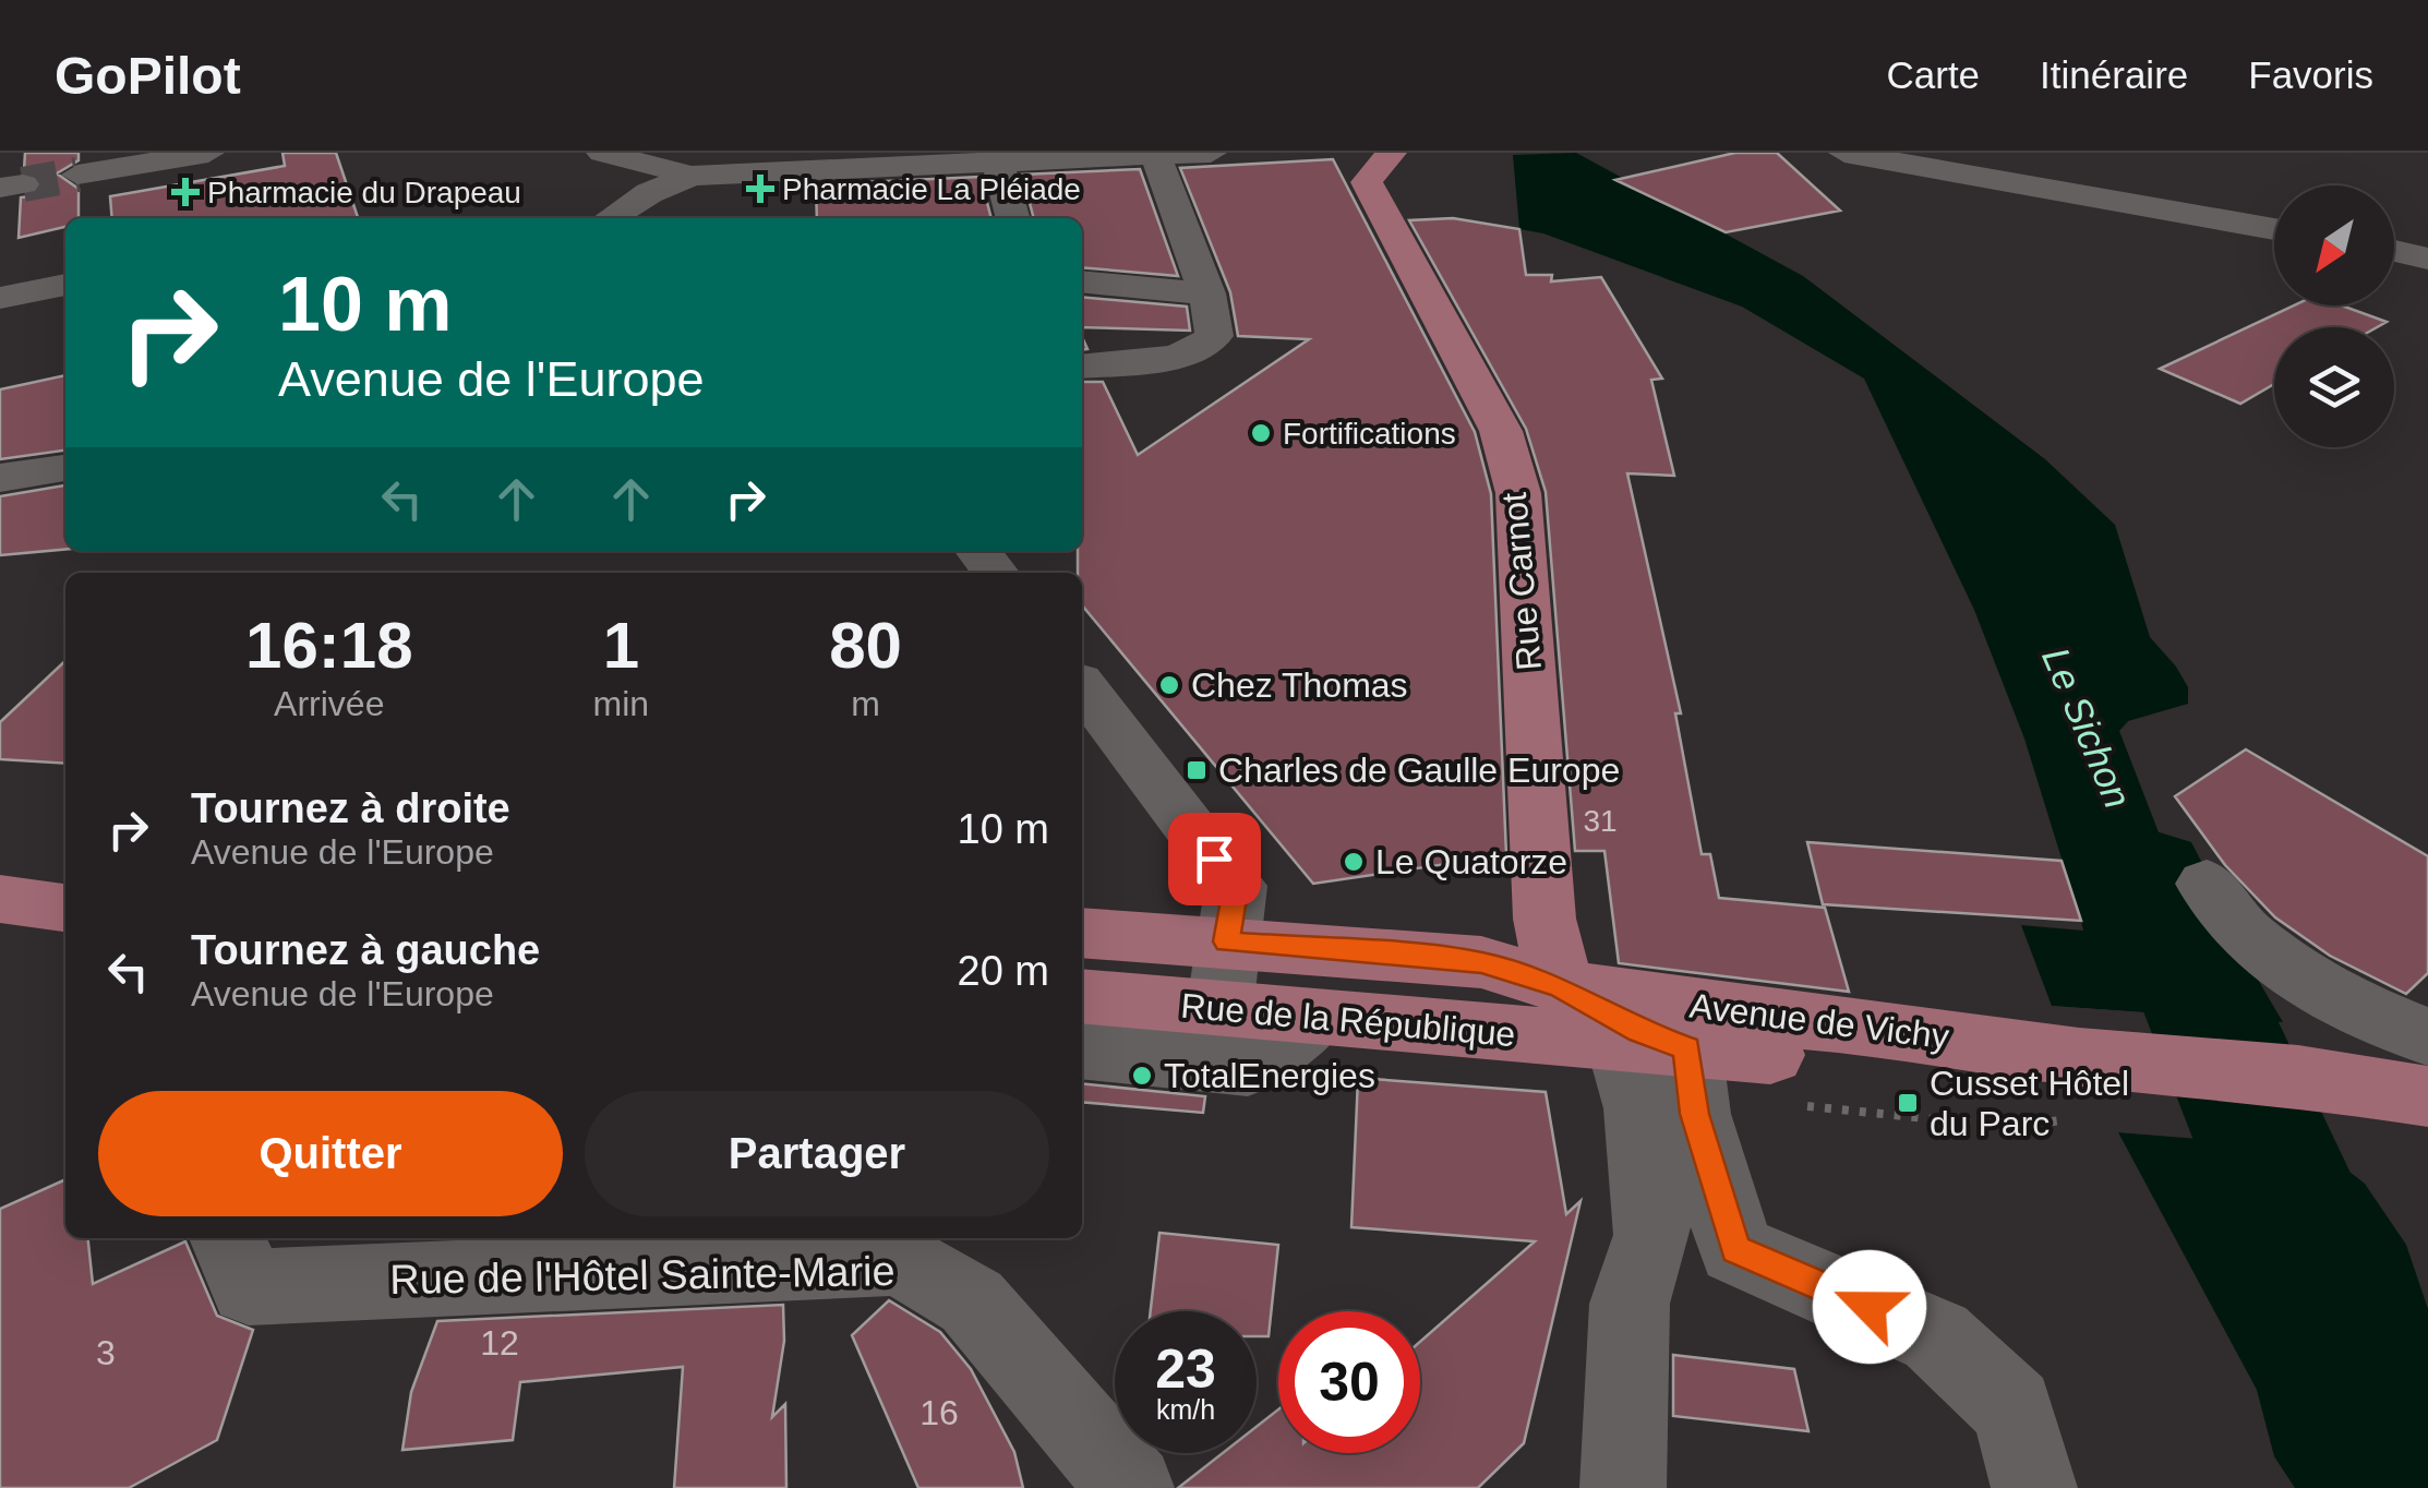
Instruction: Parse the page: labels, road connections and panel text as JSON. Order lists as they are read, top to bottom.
{
  "streets": {
    "main road": ["Rue Carnot", "Rue de la République", "Avenue de Vichy"],
    "street": ["Rue de l'Hôtel Sainte-Marie"]
  },
  "crossings": [
    ["Rue Carnot", "Rue de la République"],
    ["Rue Carnot", "Avenue de Vichy"],
    ["Rue de la République", "Avenue de Vichy"]
  ],
  "water": ["Le Sichon"],
  "places": {
    "health": ["Pharmacie La Pléiade", "Pharmacie du Drapeau"],
    "other": [
      "Fortifications",
      "Chez Thomas",
      "Le Quatorze",
      "TotalEnergies"
    ],
    "transit": ["Charles de Gaulle Europe", "Cusset Hôtel du Parc"]
  },
  "house_numbers": [
    "31",
    "12",
    "3",
    "16"
  ],
  "north": "bottom left",
  "page": {
    "header": "GoPilot",
    "nav": ["Carte", "Itinéraire", "Favoris"],
    "turn": ["10 m", "Avenue de l'Europe"],
    "eta": [
      "16:18",
      "Arrivée",
      "1",
      "min",
      "80",
      "m"
    ],
    "list": [
      {
        "name": "Tournez à droite",
        "note": "Avenue de l'Europe",
        "value": "10 m"
      },
      {
        "name": "Tournez à gauche",
        "note": "Avenue de l'Europe",
        "value": "20 m"
      }
    ],
    "buttons": ["Quitter", "Partager"],
    "speed": "23 km/h",
    "limit": "30"
  }
}
